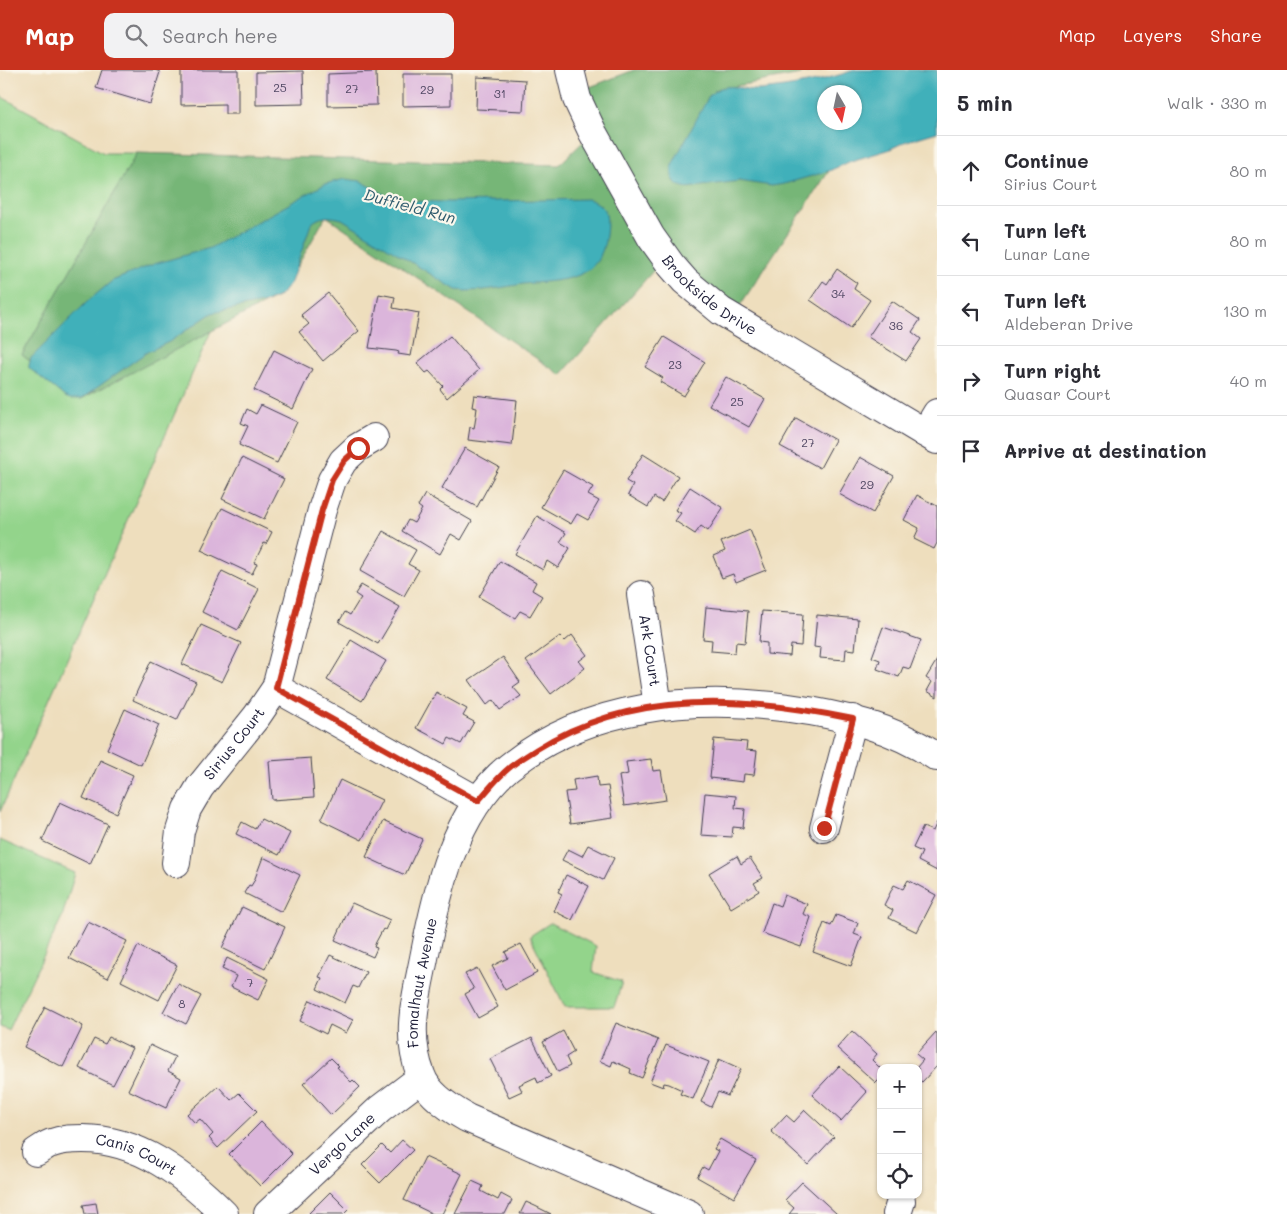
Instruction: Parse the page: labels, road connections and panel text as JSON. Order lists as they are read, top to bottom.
{
  "streets": {
    "street": [
      "Brookside Drive",
      "Ark Court",
      "Sirius Court",
      "Fomalhaut Avenue",
      "Vergo Lane",
      "Canis Court"
    ]
  },
  "crossings": [
    ["Ark Court", "Fomalhaut Avenue"],
    ["Fomalhaut Avenue", "Vergo Lane"]
  ],
  "water": ["Duffield Run"],
  "house_numbers": [
    "25",
    "27",
    "29",
    "31",
    "34",
    "36",
    "23",
    "25",
    "27",
    "29",
    "7",
    "8"
  ],
  "north": "bottom",
  "page": {
    "header": "Map",
    "search": "Search here",
    "nav": ["Map", "Layers", "Share"],
    "heading": ["5 min", "Walk · 330 m"],
    "list": [
      ["Continue", "Sirius Court", "80 m"],
      ["Turn left", "Lunar Lane", "80 m"],
      ["Turn left", "Aldeberan Drive", "130 m"],
      ["Turn right", "Quasar Court", "40 m"],
      "Arrive at destination"
    ],
    "map_buttons": ["+", "−"]
  }
}
